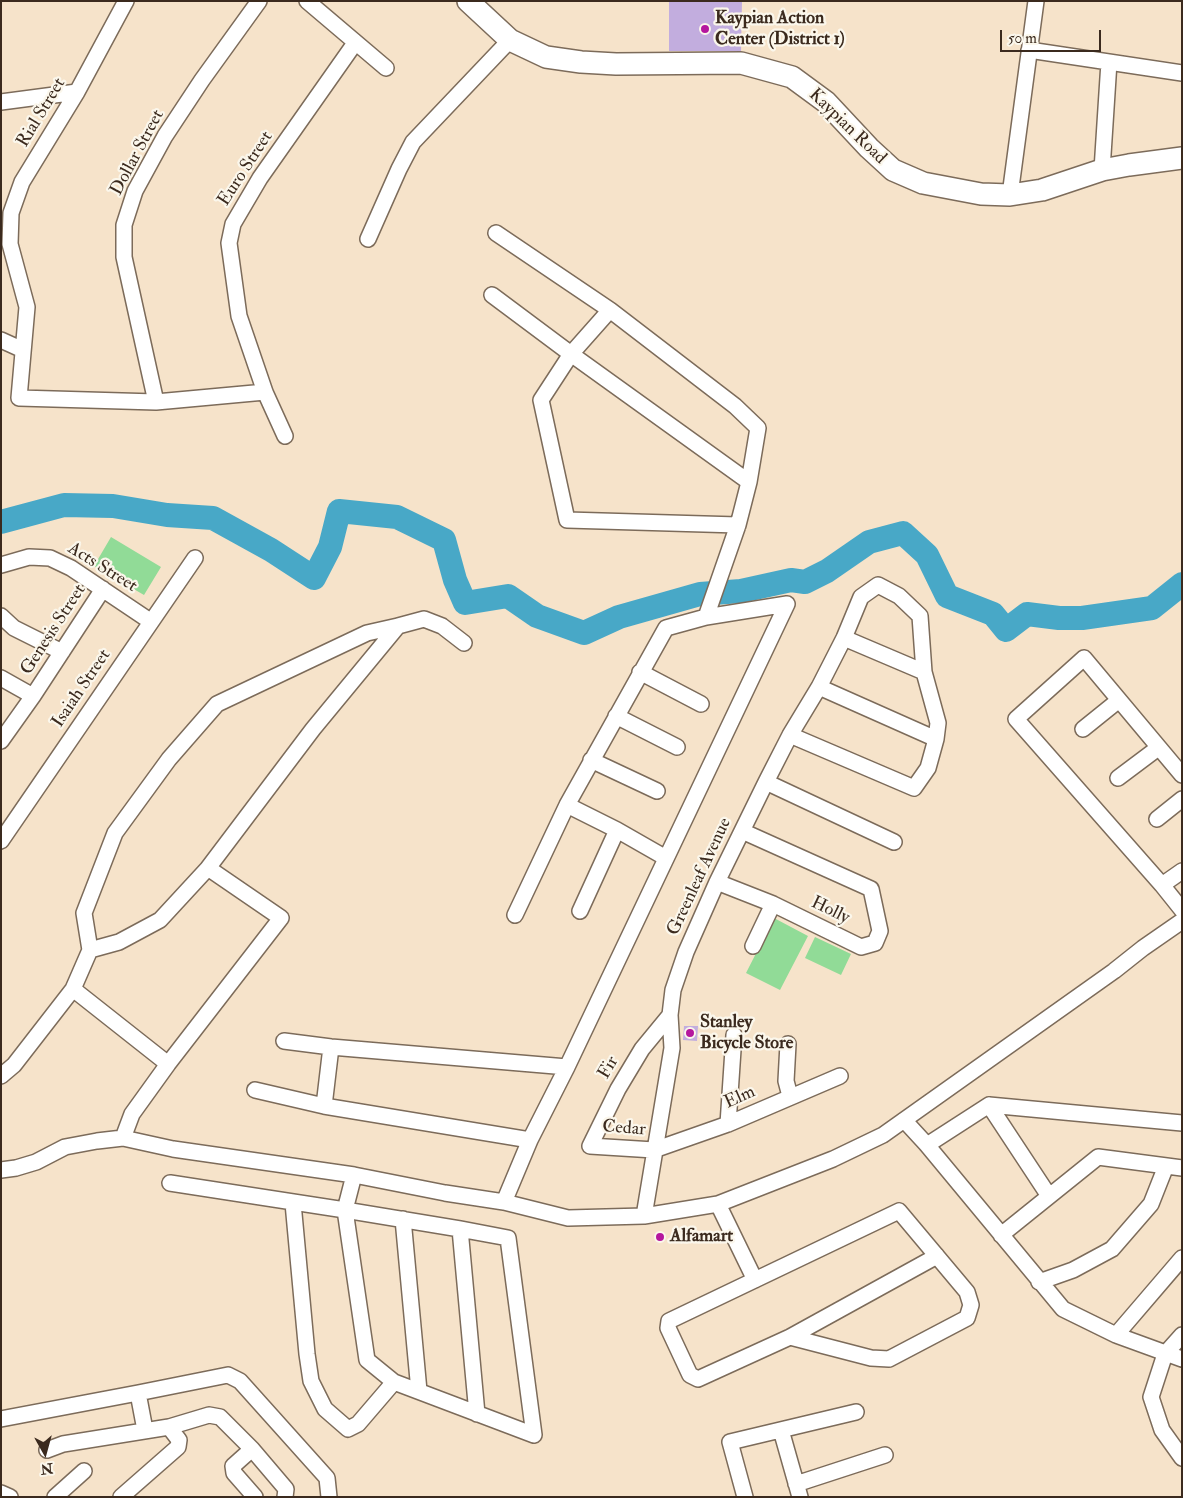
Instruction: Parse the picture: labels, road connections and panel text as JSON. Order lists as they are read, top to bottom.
{
  "streets": {
    "main road": ["Kaypian Road"],
    "street": [
      "Rial Street",
      "Dollar Street",
      "Euro Street",
      "Acts Street",
      "Genesis Street",
      "Isaiah Street",
      "Greenleaf Avenue",
      "Holly",
      "Fir",
      "Elm",
      "Cedar"
    ]
  },
  "crossings": [
    ["Rial Street", "Dollar Street"],
    ["Acts Street", "Genesis Street"],
    ["Acts Street", "Isaiah Street"],
    ["Greenleaf Avenue", "Holly"],
    ["Greenleaf Avenue", "Fir"],
    ["Greenleaf Avenue", "Elm"],
    ["Greenleaf Avenue", "Cedar"],
    ["Fir", "Cedar"],
    ["Elm", "Cedar"]
  ],
  "places": ["Kaypian Action Center (District 1)", "Stanley Bicycle Store", "Alfamart"],
  "scale_bar": "50 m",
  "north": "bottom"
}
